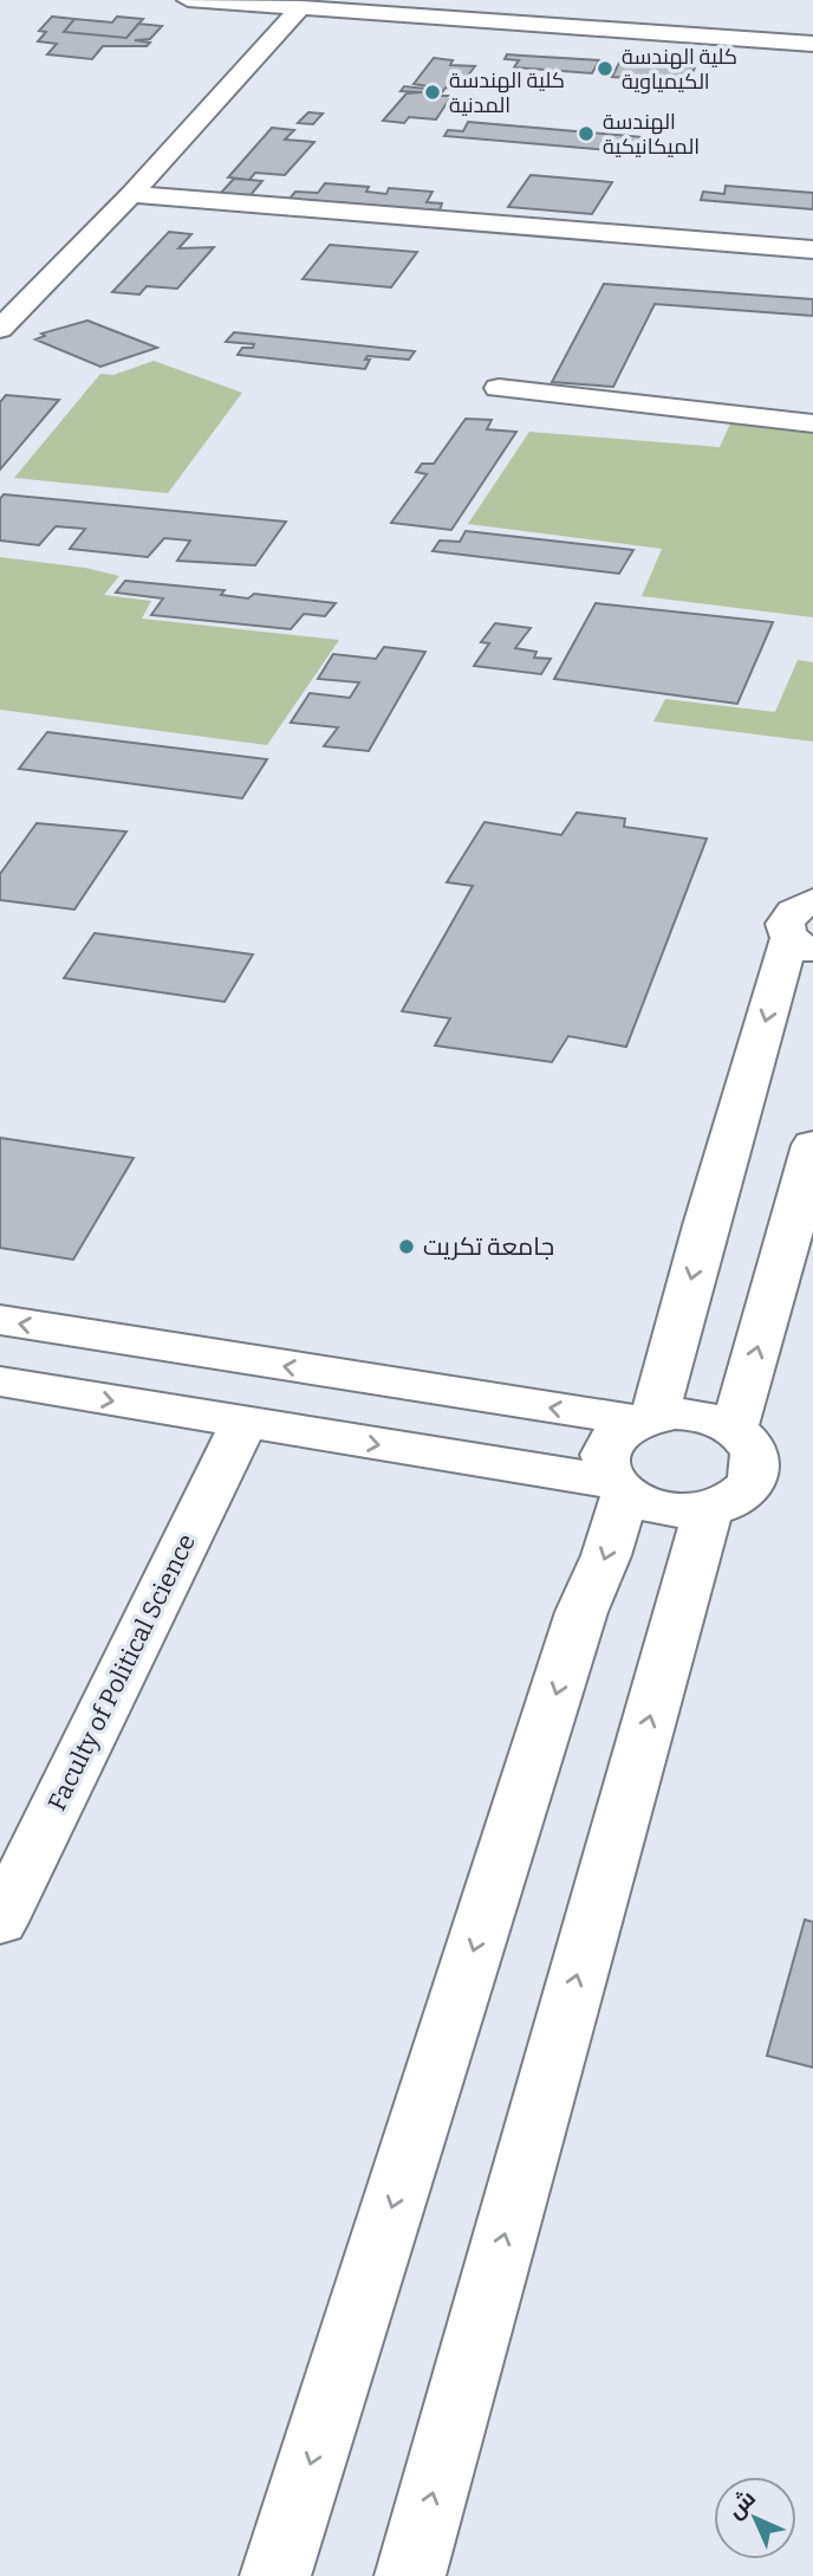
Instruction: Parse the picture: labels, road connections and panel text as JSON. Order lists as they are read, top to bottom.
{
  "streets": {
    "street": ["Faculty of Political Science"]
  },
  "places": [
    "كلية الهندسة الكيمياوية",
    "كلية الهندسة المدنية",
    "الهندسة الميكانيكية",
    "جامعة تكريت"
  ],
  "north": "top left"
}
